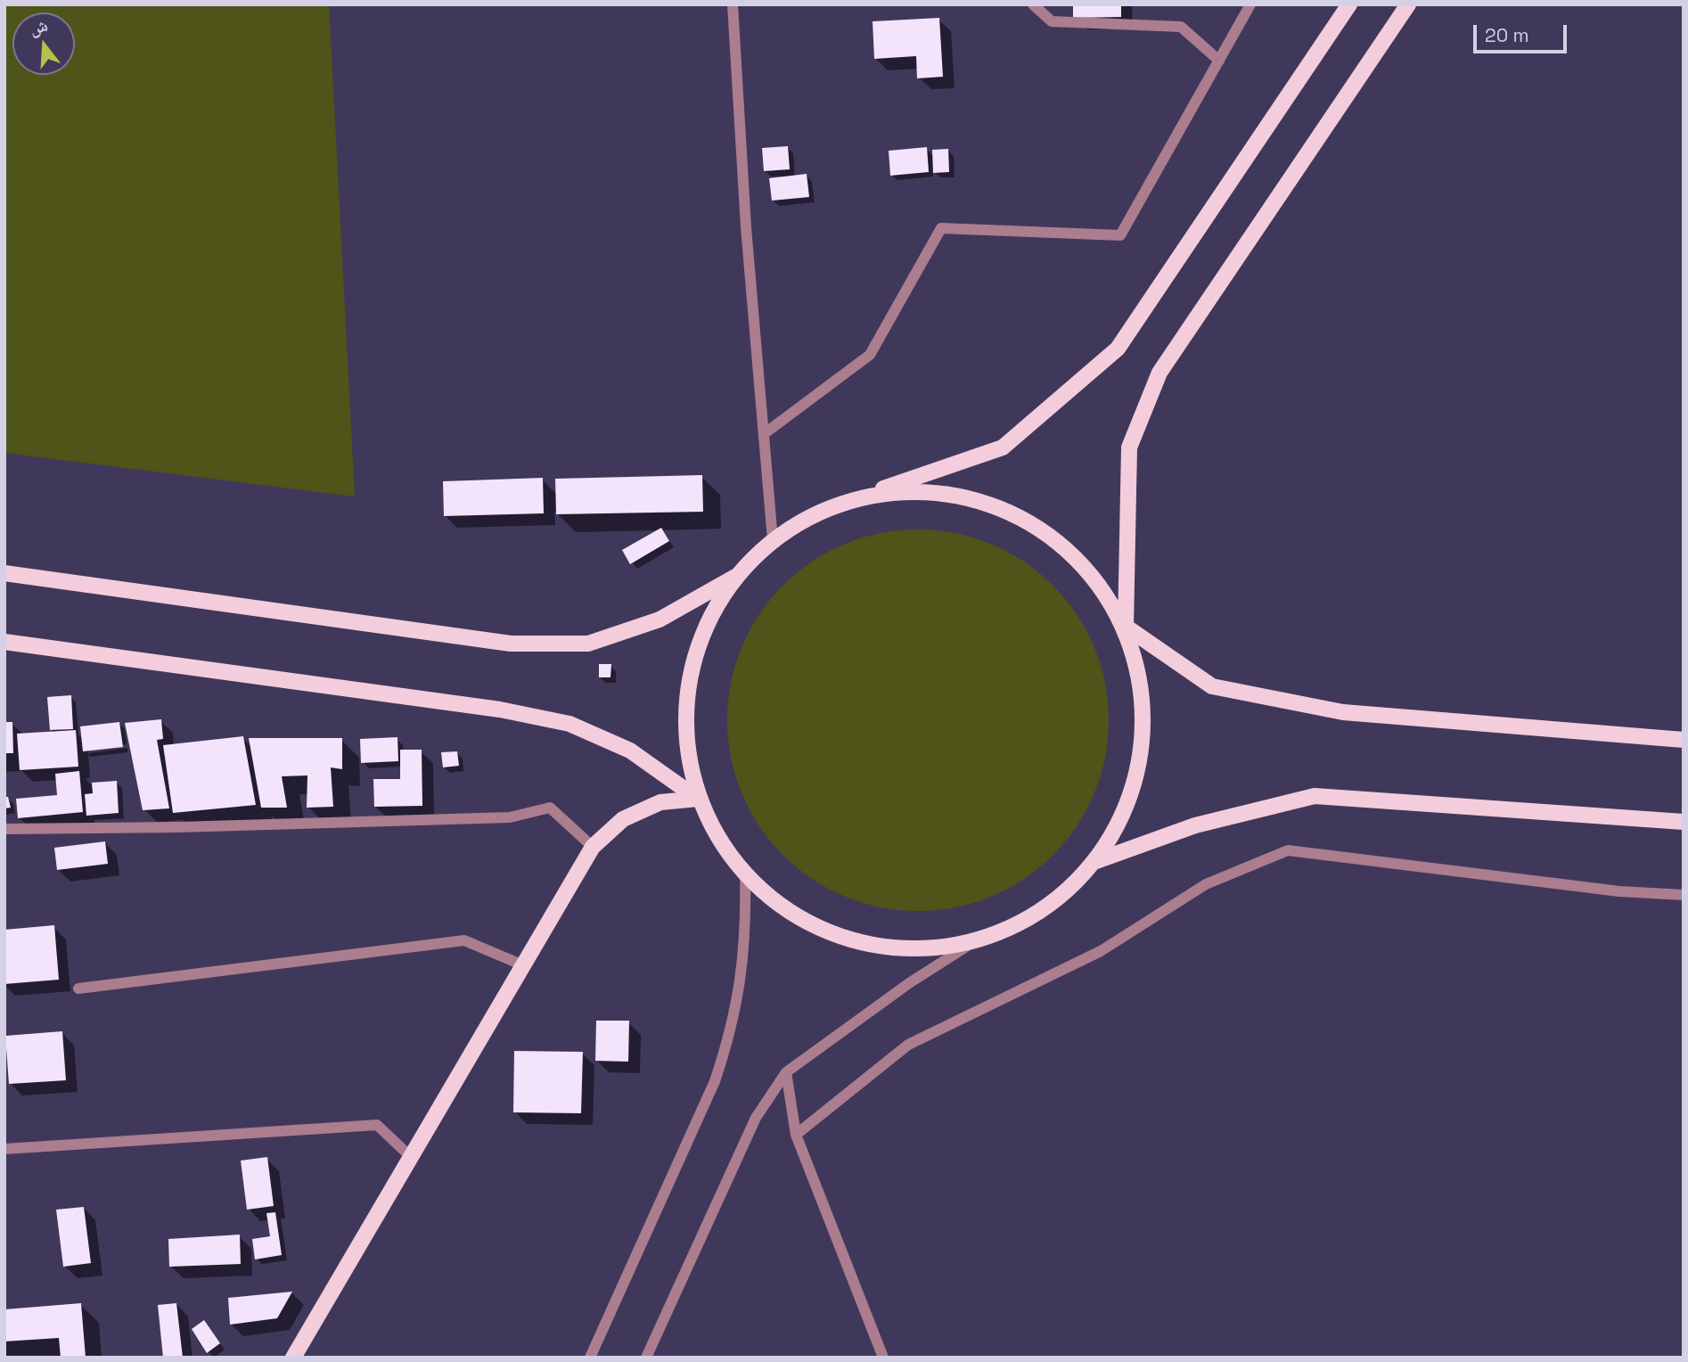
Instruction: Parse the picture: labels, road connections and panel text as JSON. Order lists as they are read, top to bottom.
{
  "scale_bar": "20 m",
  "north": "top"
}
